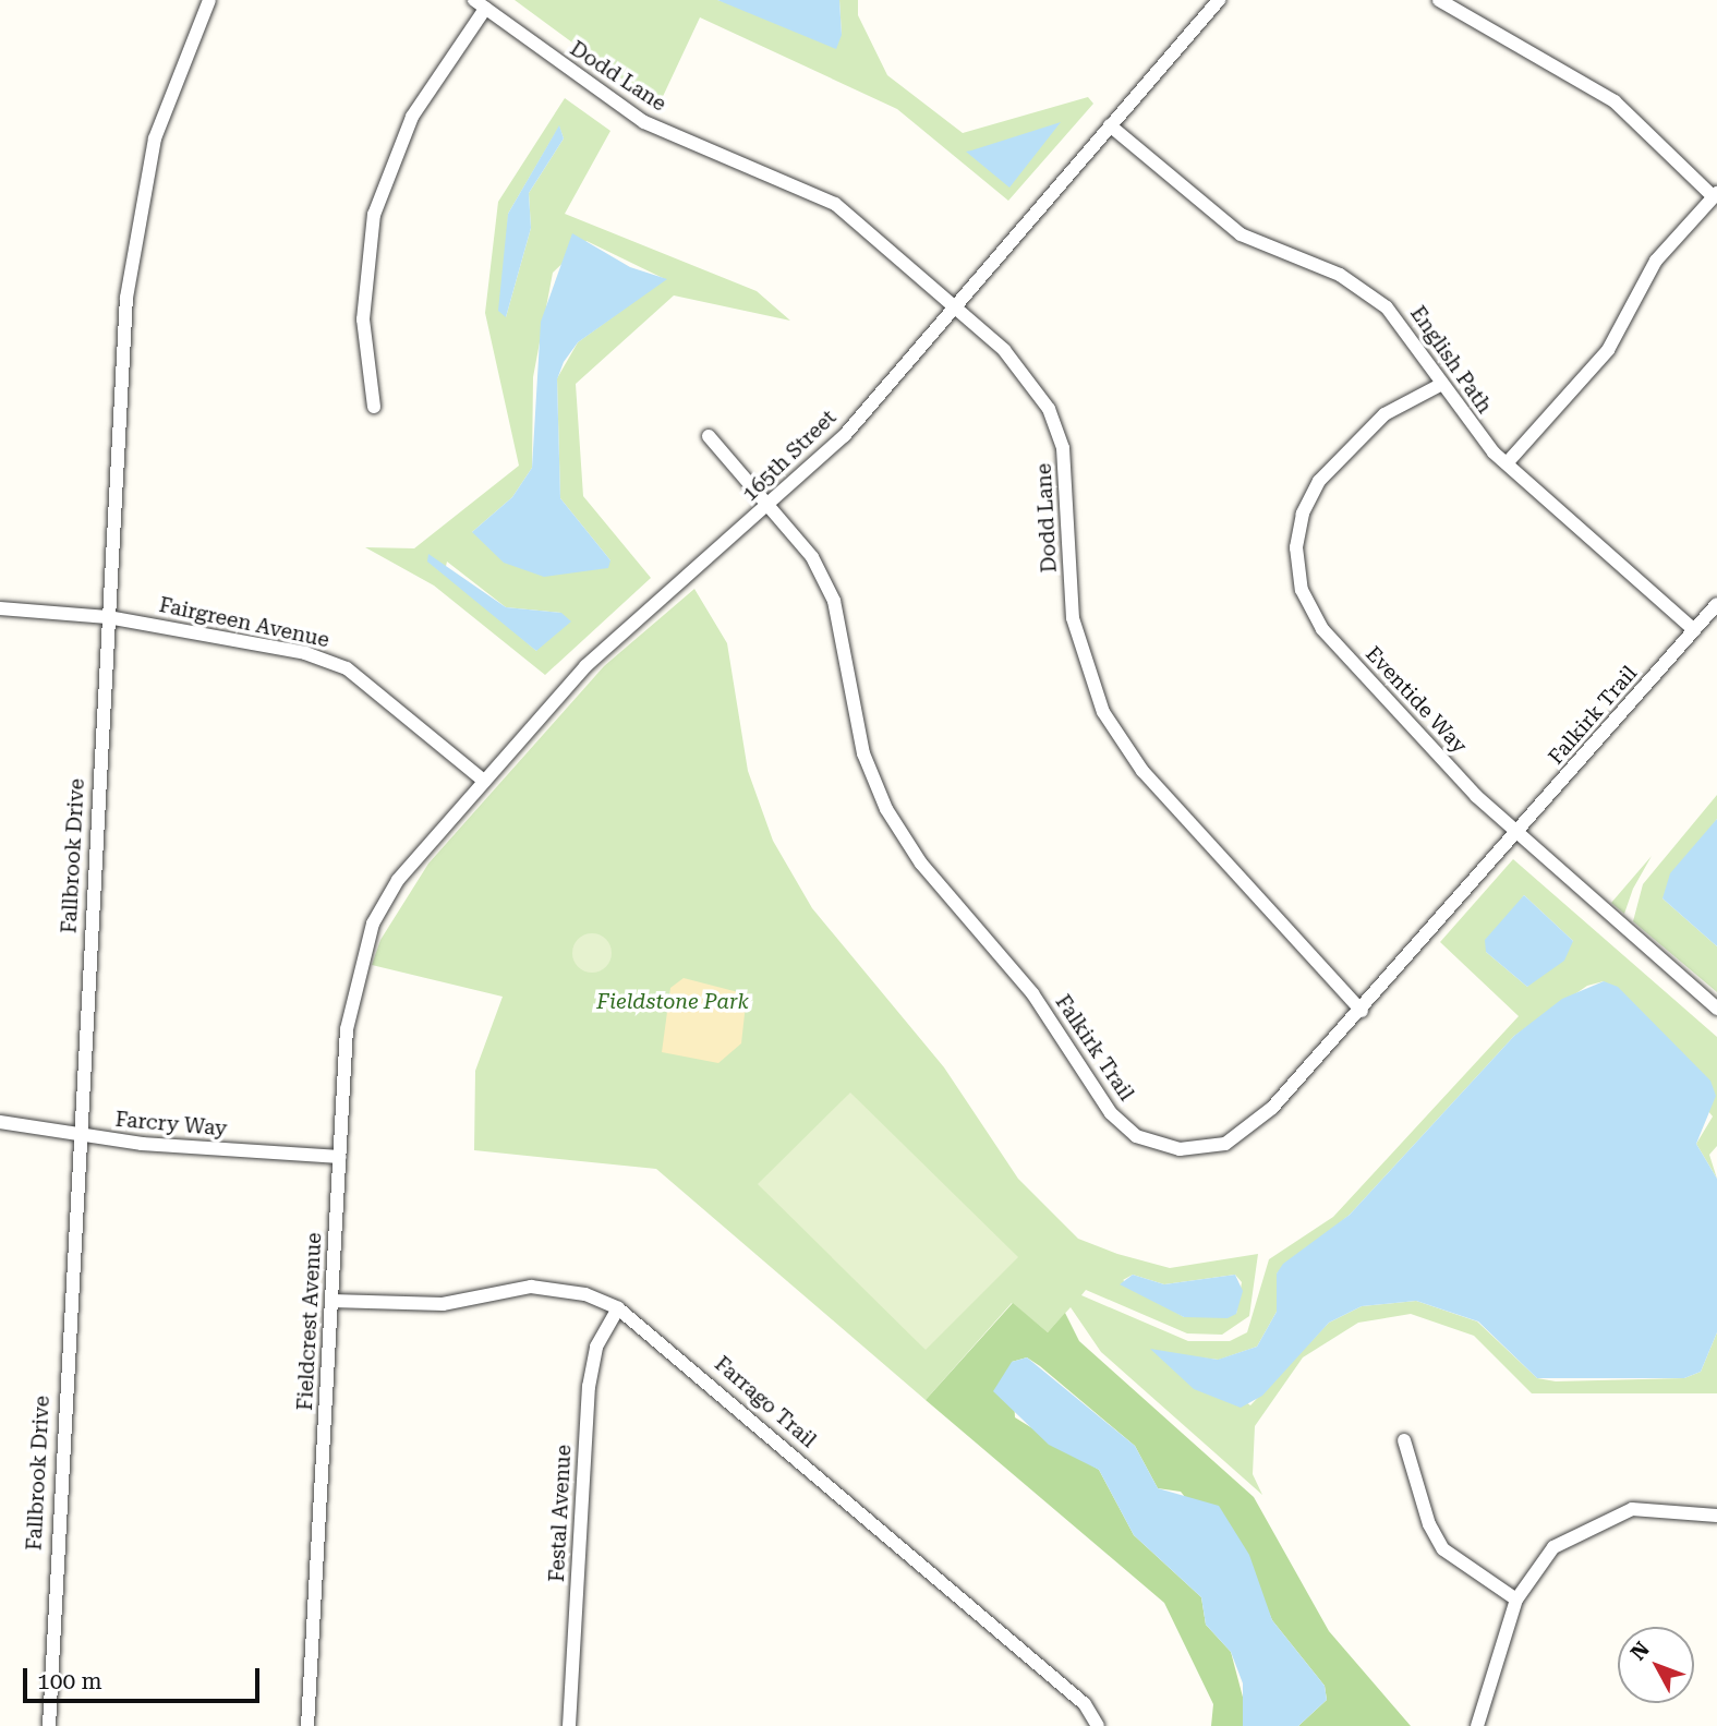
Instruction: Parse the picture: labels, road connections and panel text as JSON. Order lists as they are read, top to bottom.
{
  "streets": {
    "street": [
      "Dodd Lane",
      "English Path",
      "165th Street",
      "Fairgreen Avenue",
      "Eventide Way",
      "Falkirk Trail",
      "Fallbrook Drive",
      "Farcry Way",
      "Fieldcrest Avenue",
      "Farrago Trail",
      "Festal Avenue"
    ]
  },
  "crossings": [
    ["Dodd Lane", "165th Street"],
    ["Dodd Lane", "Falkirk Trail"],
    ["English Path", "165th Street"],
    ["English Path", "Eventide Way"],
    ["English Path", "Falkirk Trail"],
    ["165th Street", "Fairgreen Avenue"],
    ["165th Street", "Falkirk Trail"],
    ["165th Street", "Fieldcrest Avenue"],
    ["Fairgreen Avenue", "Fallbrook Drive"],
    ["Eventide Way", "Falkirk Trail"],
    ["Fallbrook Drive", "Farcry Way"],
    ["Farcry Way", "Fieldcrest Avenue"],
    ["Fieldcrest Avenue", "Farrago Trail"],
    ["Farrago Trail", "Festal Avenue"]
  ],
  "parks": ["Fieldstone Park"],
  "scale_bar": "100 m",
  "north": "top left"
}
